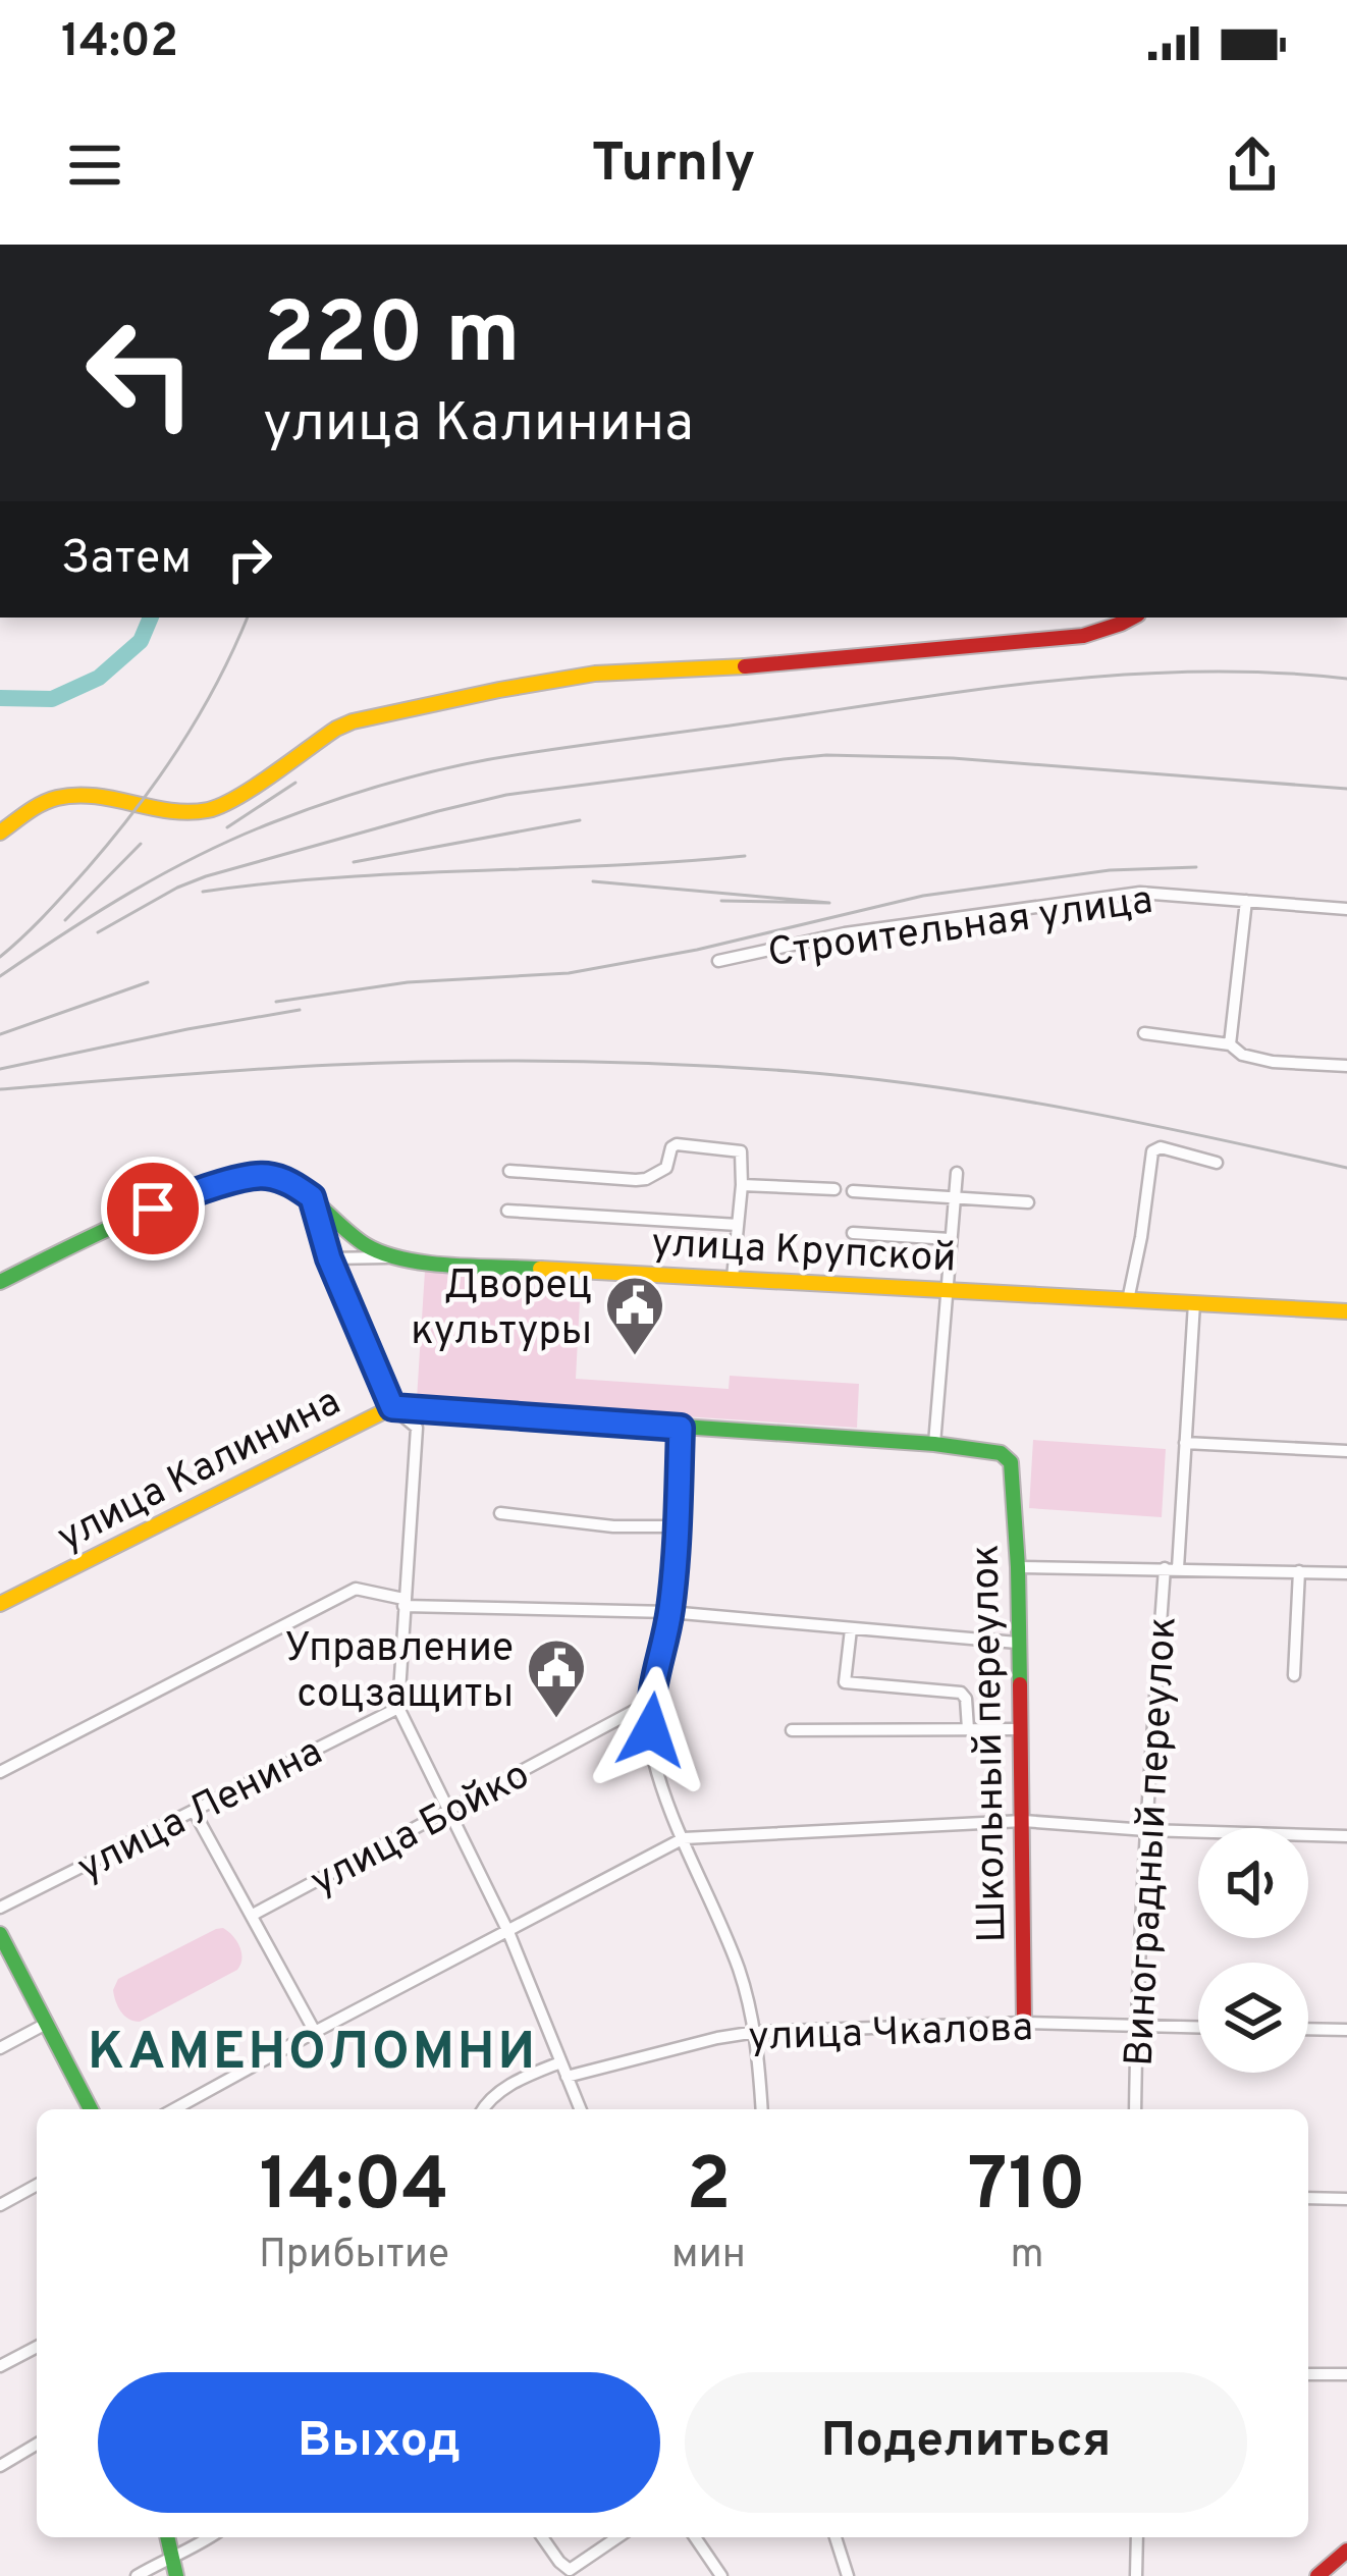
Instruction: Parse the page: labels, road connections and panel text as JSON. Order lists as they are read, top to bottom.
{
  "streets": {
    "street": [
      "Строительная улица",
      "улица Крупской",
      "улица Калинина",
      "Школьный переулок",
      "улица Ленина",
      "улица Бойко",
      "Виноградный переулок",
      "улица Чкалова"
    ]
  },
  "crossings": [
    ["улица Крупской", "Виноградный переулок"],
    ["улица Калинина", "Школьный переулок"],
    ["Школьный переулок", "улица Чкалова"],
    ["Виноградный переулок", "улица Чкалова"]
  ],
  "districts": ["КАМЕНОЛОМНИ"],
  "places": {
    "public building": ["Дворец культуры", "Управление соцзащиты"]
  },
  "page": {
    "status": "14:02",
    "header": "Turnly",
    "turn": ["220 m", "улица Калинина"],
    "then": "Затем",
    "eta": [
      "14:04",
      "Прибытие",
      "2",
      "мин",
      "710",
      "m"
    ],
    "buttons": ["Выход", "Поделиться"]
  }
}
